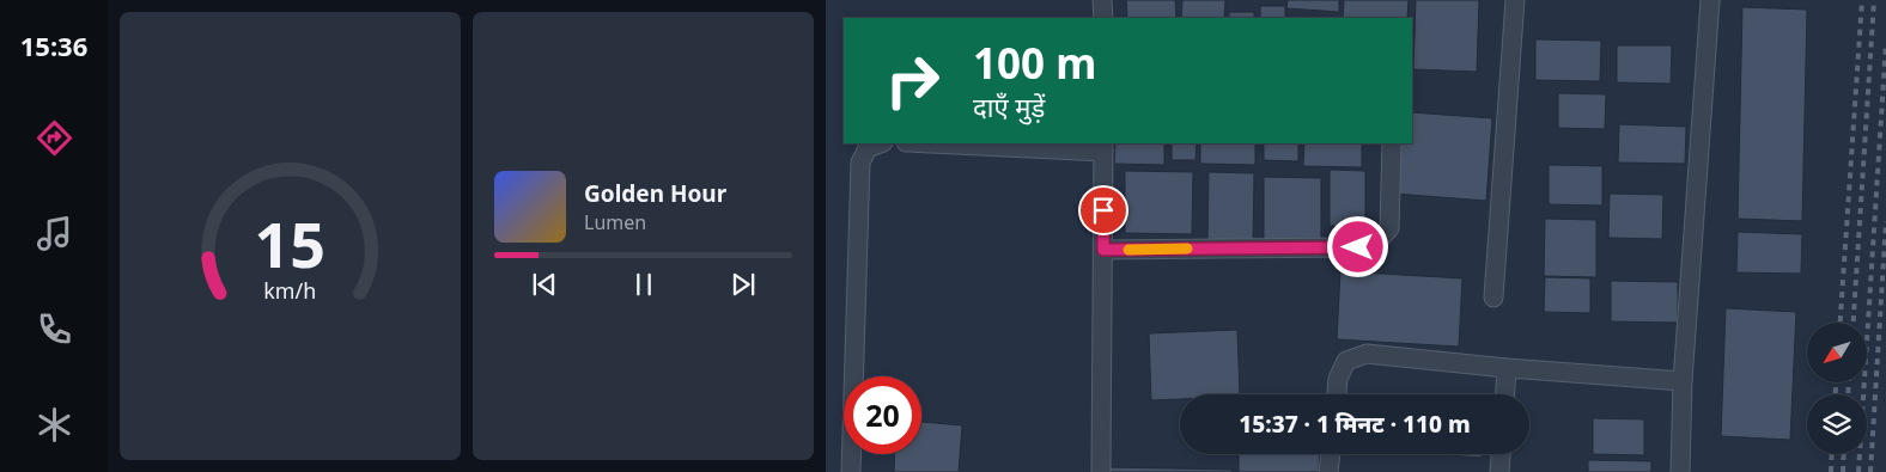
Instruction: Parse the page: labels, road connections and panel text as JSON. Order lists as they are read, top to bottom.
{
  "north": "bottom left",
  "page": {
    "tabs": "15:36",
    "turn": ["100 m", "दाएँ मुड़ें"],
    "song": ["Golden Hour", "Lumen"],
    "limit": "20",
    "trip": "15:37 · 1 मिनट · 110 m",
    "gauge": ["15", "km/h"]
  }
}
